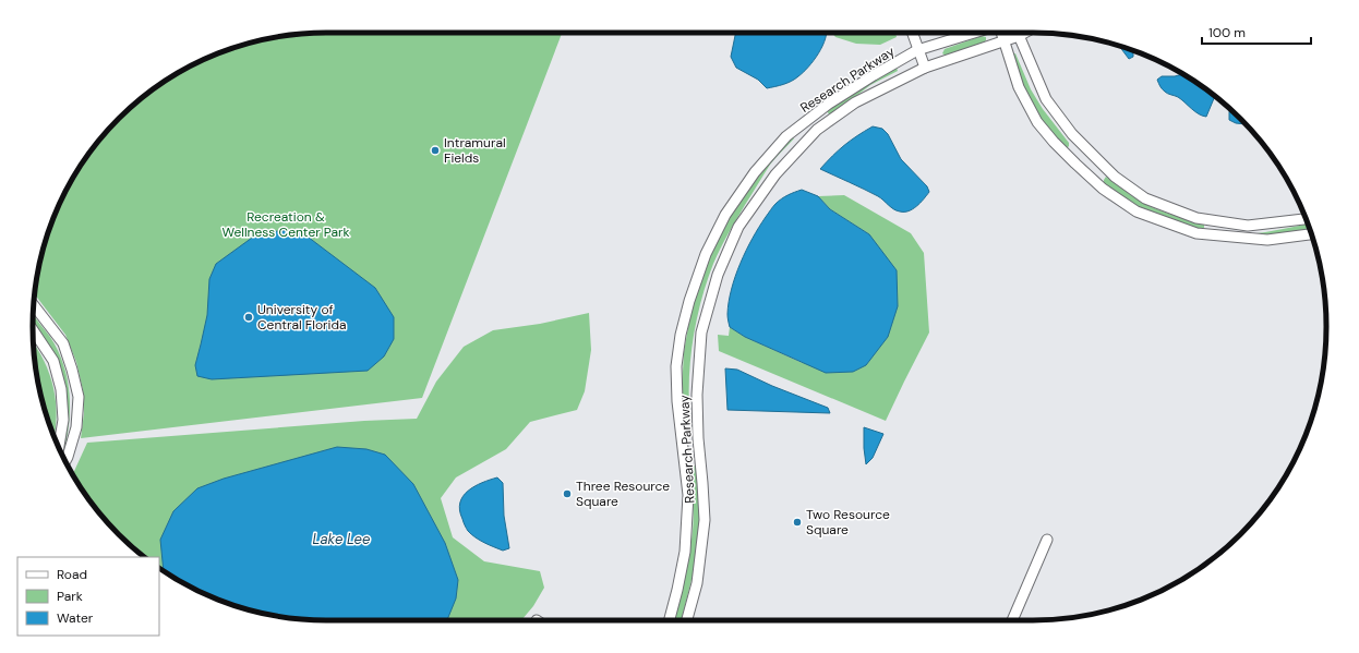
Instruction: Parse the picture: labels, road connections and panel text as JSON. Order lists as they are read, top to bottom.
{
  "streets": {
    "street": ["Research Parkway"]
  },
  "water": ["Lake Lee"],
  "parks": ["Recreation & Wellness Center Park"],
  "places": [
    "Intramural Fields",
    "University of Central Florida",
    "Three Resource Square",
    "Two Resource Square"
  ],
  "legend": ["Road", "Park", "Water"],
  "scale_bar": "100 m"
}
